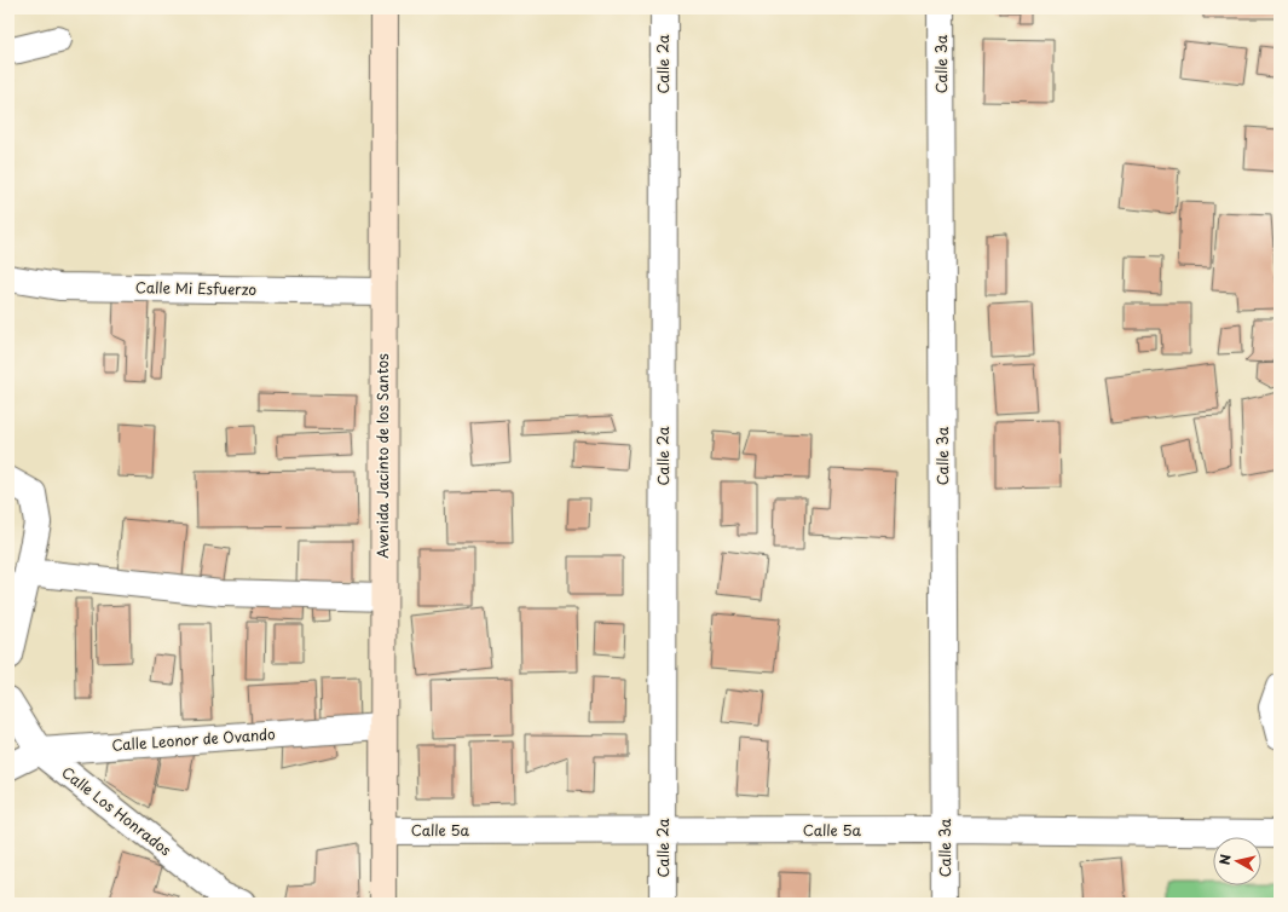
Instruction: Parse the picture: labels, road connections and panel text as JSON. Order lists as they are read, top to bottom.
{
  "streets": {
    "main road": ["Avenida Jacinto de los Santos"],
    "street": [
      "Calle 2a",
      "Calle 3a",
      "Calle Mi Esfuerzo",
      "Calle Leonor de Ovando",
      "Calle Los Honrados",
      "Calle 5a"
    ]
  },
  "crossings": [
    ["Calle 2a", "Calle 5a"],
    ["Calle 3a", "Calle 5a"],
    ["Calle Mi Esfuerzo", "Avenida Jacinto de los Santos"],
    ["Avenida Jacinto de los Santos", "Calle Leonor de Ovando"],
    ["Avenida Jacinto de los Santos", "Calle 5a"],
    ["Calle Leonor de Ovando", "Calle Los Honrados"]
  ],
  "north": "left"
}
